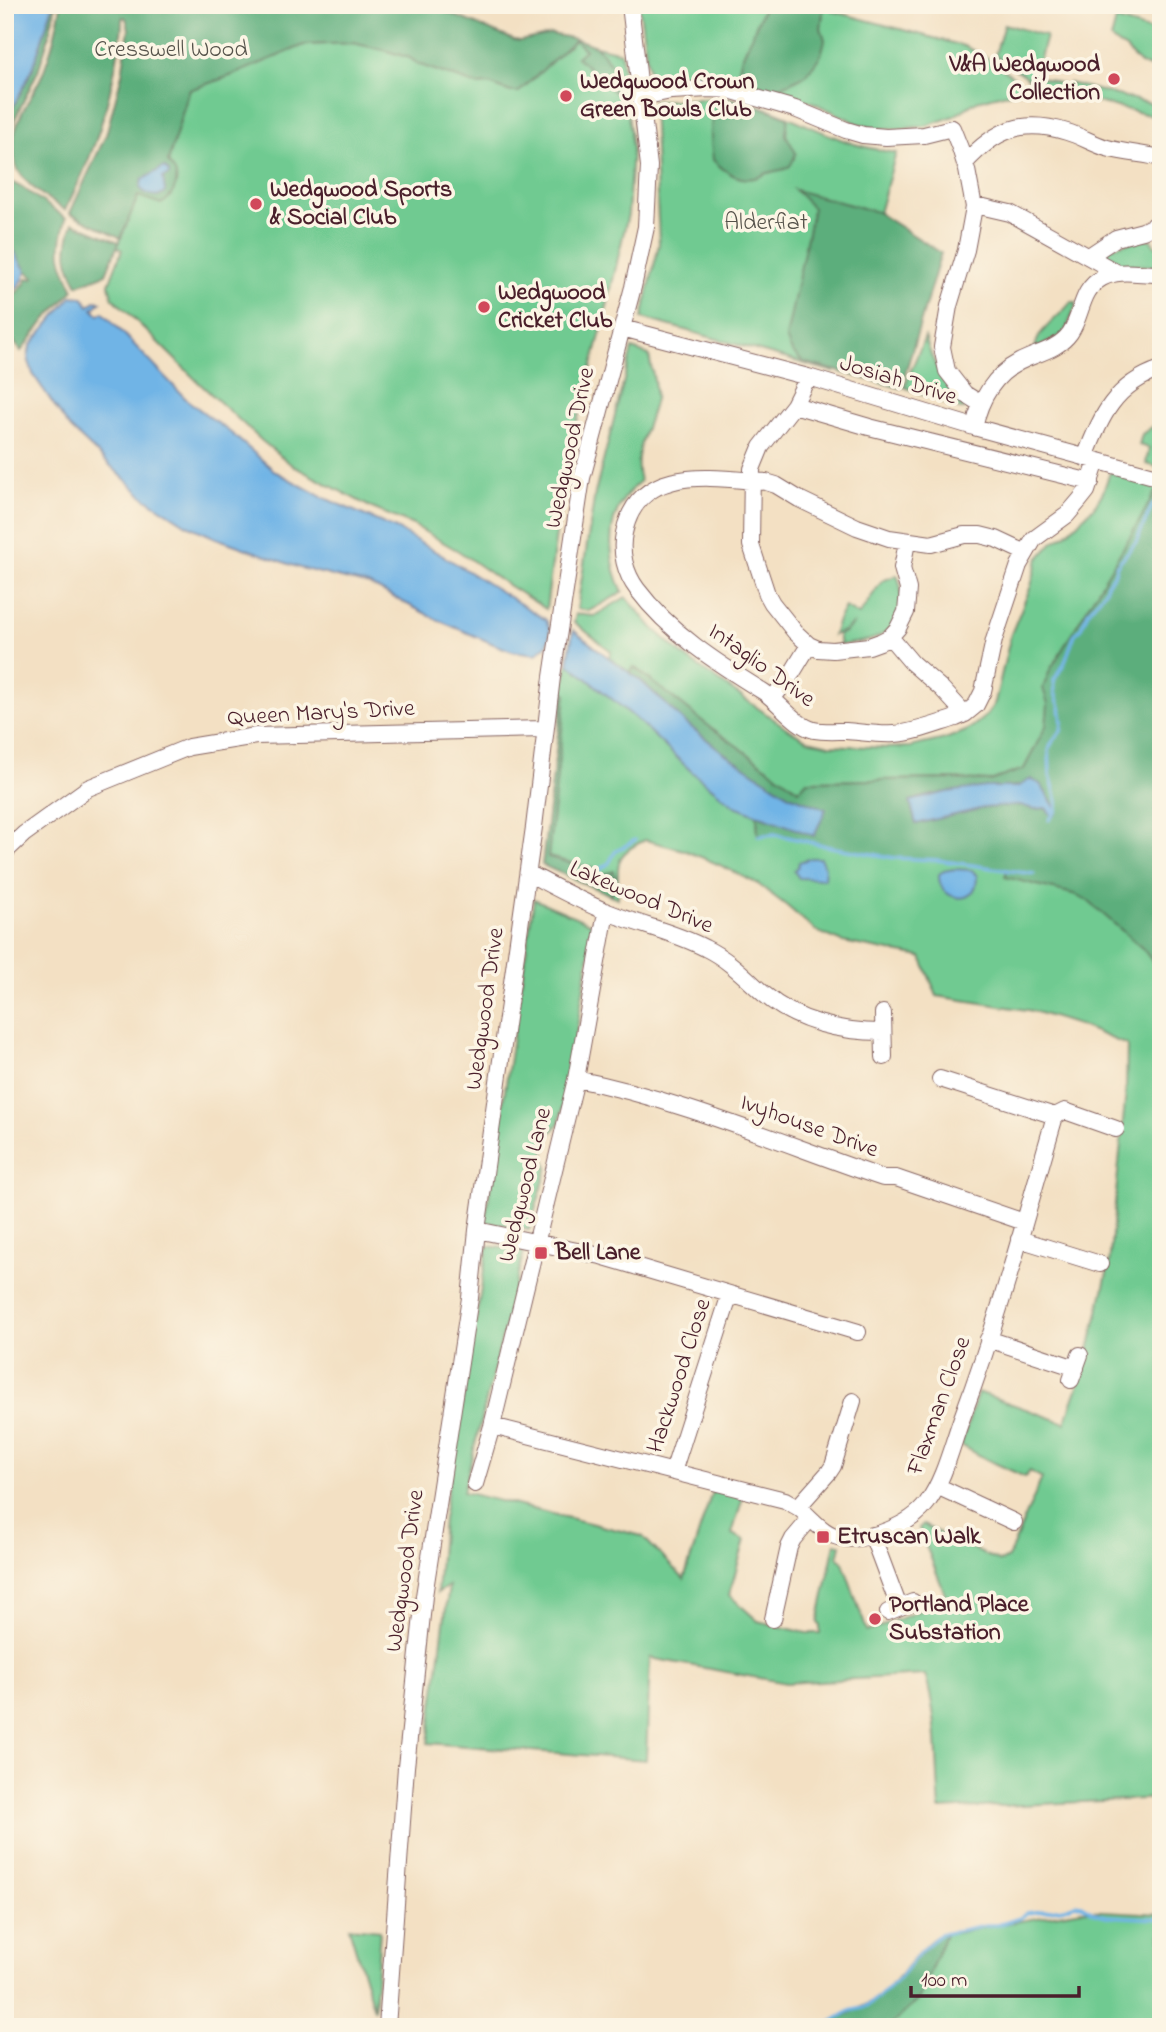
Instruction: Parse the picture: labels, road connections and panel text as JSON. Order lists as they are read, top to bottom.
{
  "streets": {
    "street": [
      "Josiah Drive",
      "Wedgwood Drive",
      "Intaglio Drive",
      "Queen Mary's Drive",
      "Lakewood Drive",
      "Ivyhouse Drive",
      "Wedgwood Lane",
      "Hackwood Close",
      "Flaxman Close"
    ]
  },
  "crossings": [
    ["Josiah Drive", "Wedgwood Drive"],
    ["Wedgwood Drive", "Queen Mary's Drive"],
    ["Wedgwood Drive", "Lakewood Drive"],
    ["Lakewood Drive", "Wedgwood Lane"],
    ["Ivyhouse Drive", "Wedgwood Lane"],
    ["Ivyhouse Drive", "Flaxman Close"],
    ["Wedgwood Lane", "Flaxman Close"],
    ["Hackwood Close", "Flaxman Close"]
  ],
  "parks": ["Cresswell Wood", "Alderflat"],
  "places": {
    "other": [
      "V&A Wedgwood Collection",
      "Wedgwood Crown Green Bowls Club",
      "Wedgwood Sports & Social Club",
      "Wedgwood Cricket Club",
      "Portland Place Substation"
    ],
    "transit": ["Bell Lane", "Etruscan Walk"]
  },
  "scale_bar": "100 m"
}
